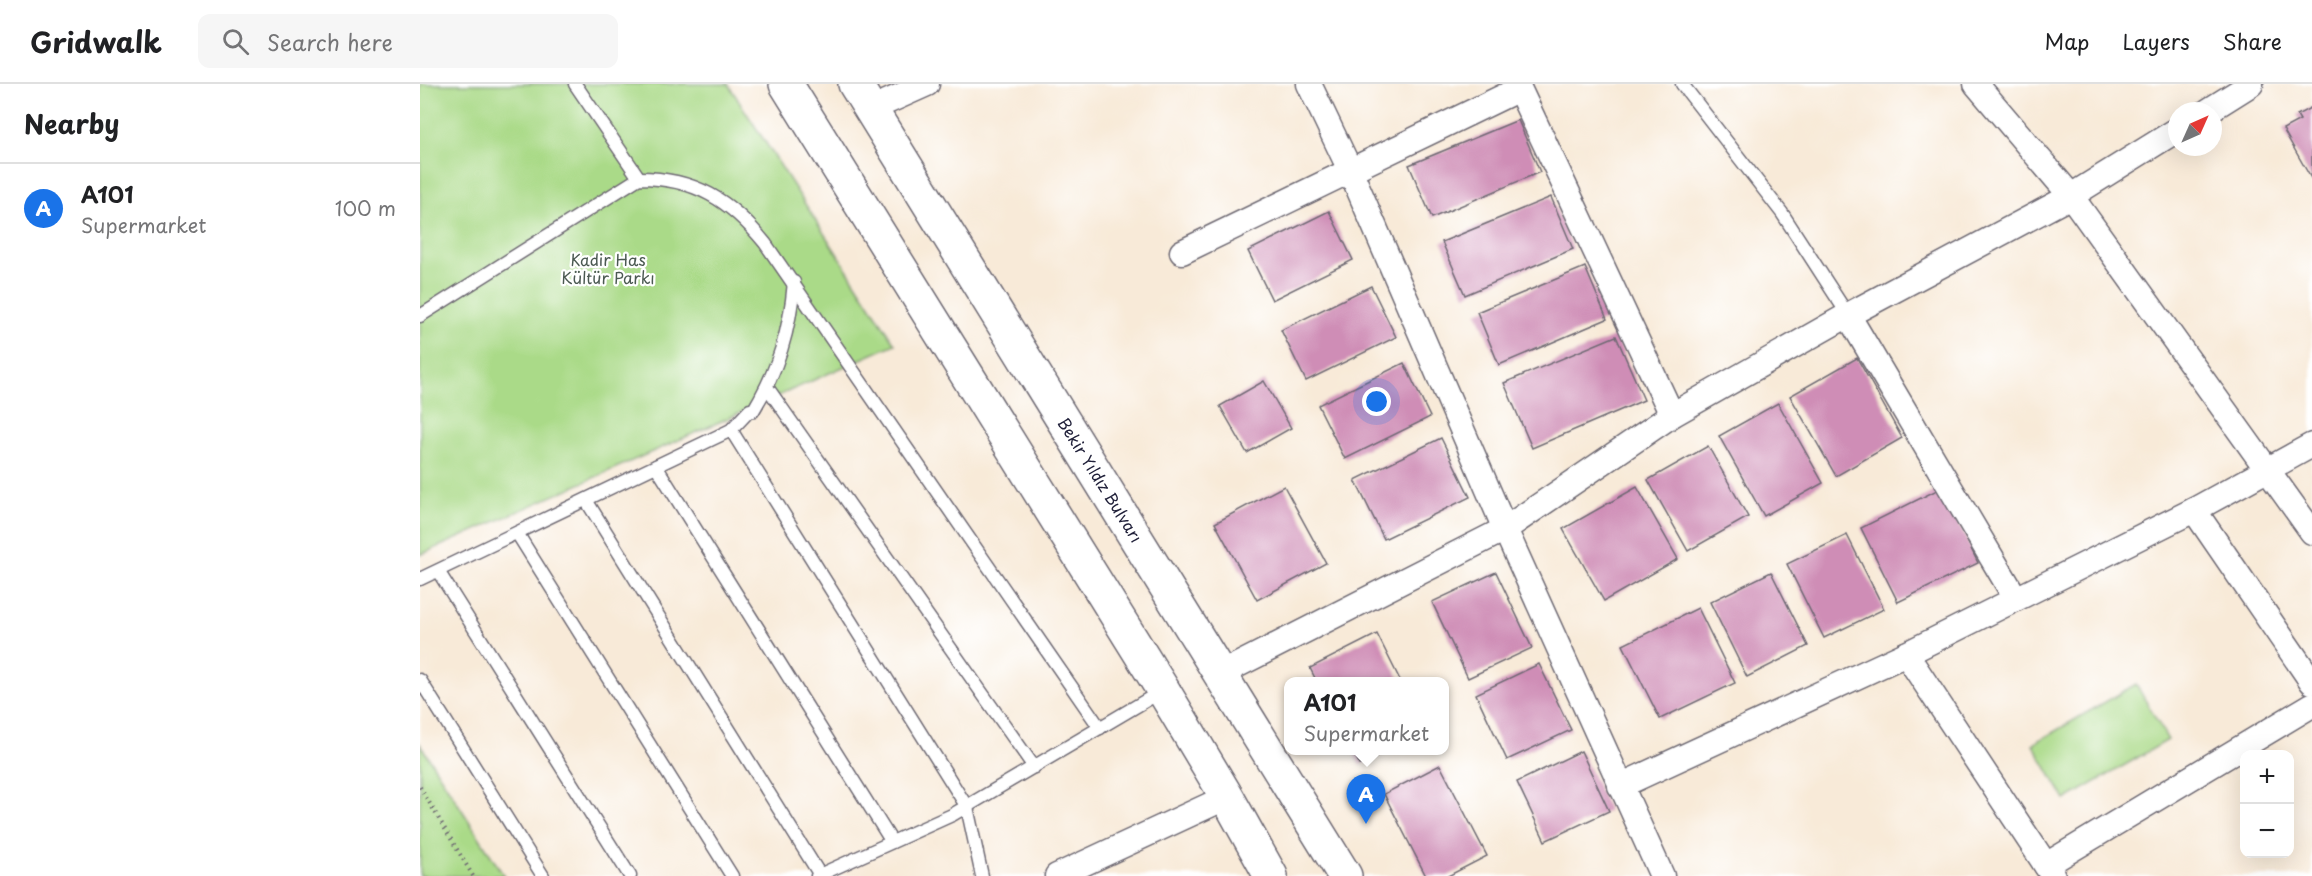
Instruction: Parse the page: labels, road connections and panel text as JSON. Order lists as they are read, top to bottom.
{
  "streets": {
    "main road": ["Bekir Yıldız Bulvarı"]
  },
  "parks": ["Kadir Has Kültür Parkı"],
  "north": "top right",
  "page": {
    "header": "Gridwalk",
    "search": "Search here",
    "nav": ["Map", "Layers", "Share"],
    "heading": "Nearby",
    "list": [
      {
        "mark": "A",
        "name": "A101",
        "note": "Supermarket",
        "value": "100 m"
      }
    ],
    "popup": ["A101", "Supermarket"],
    "map_buttons": ["+", "−"],
    "pins": "A"
  }
}
